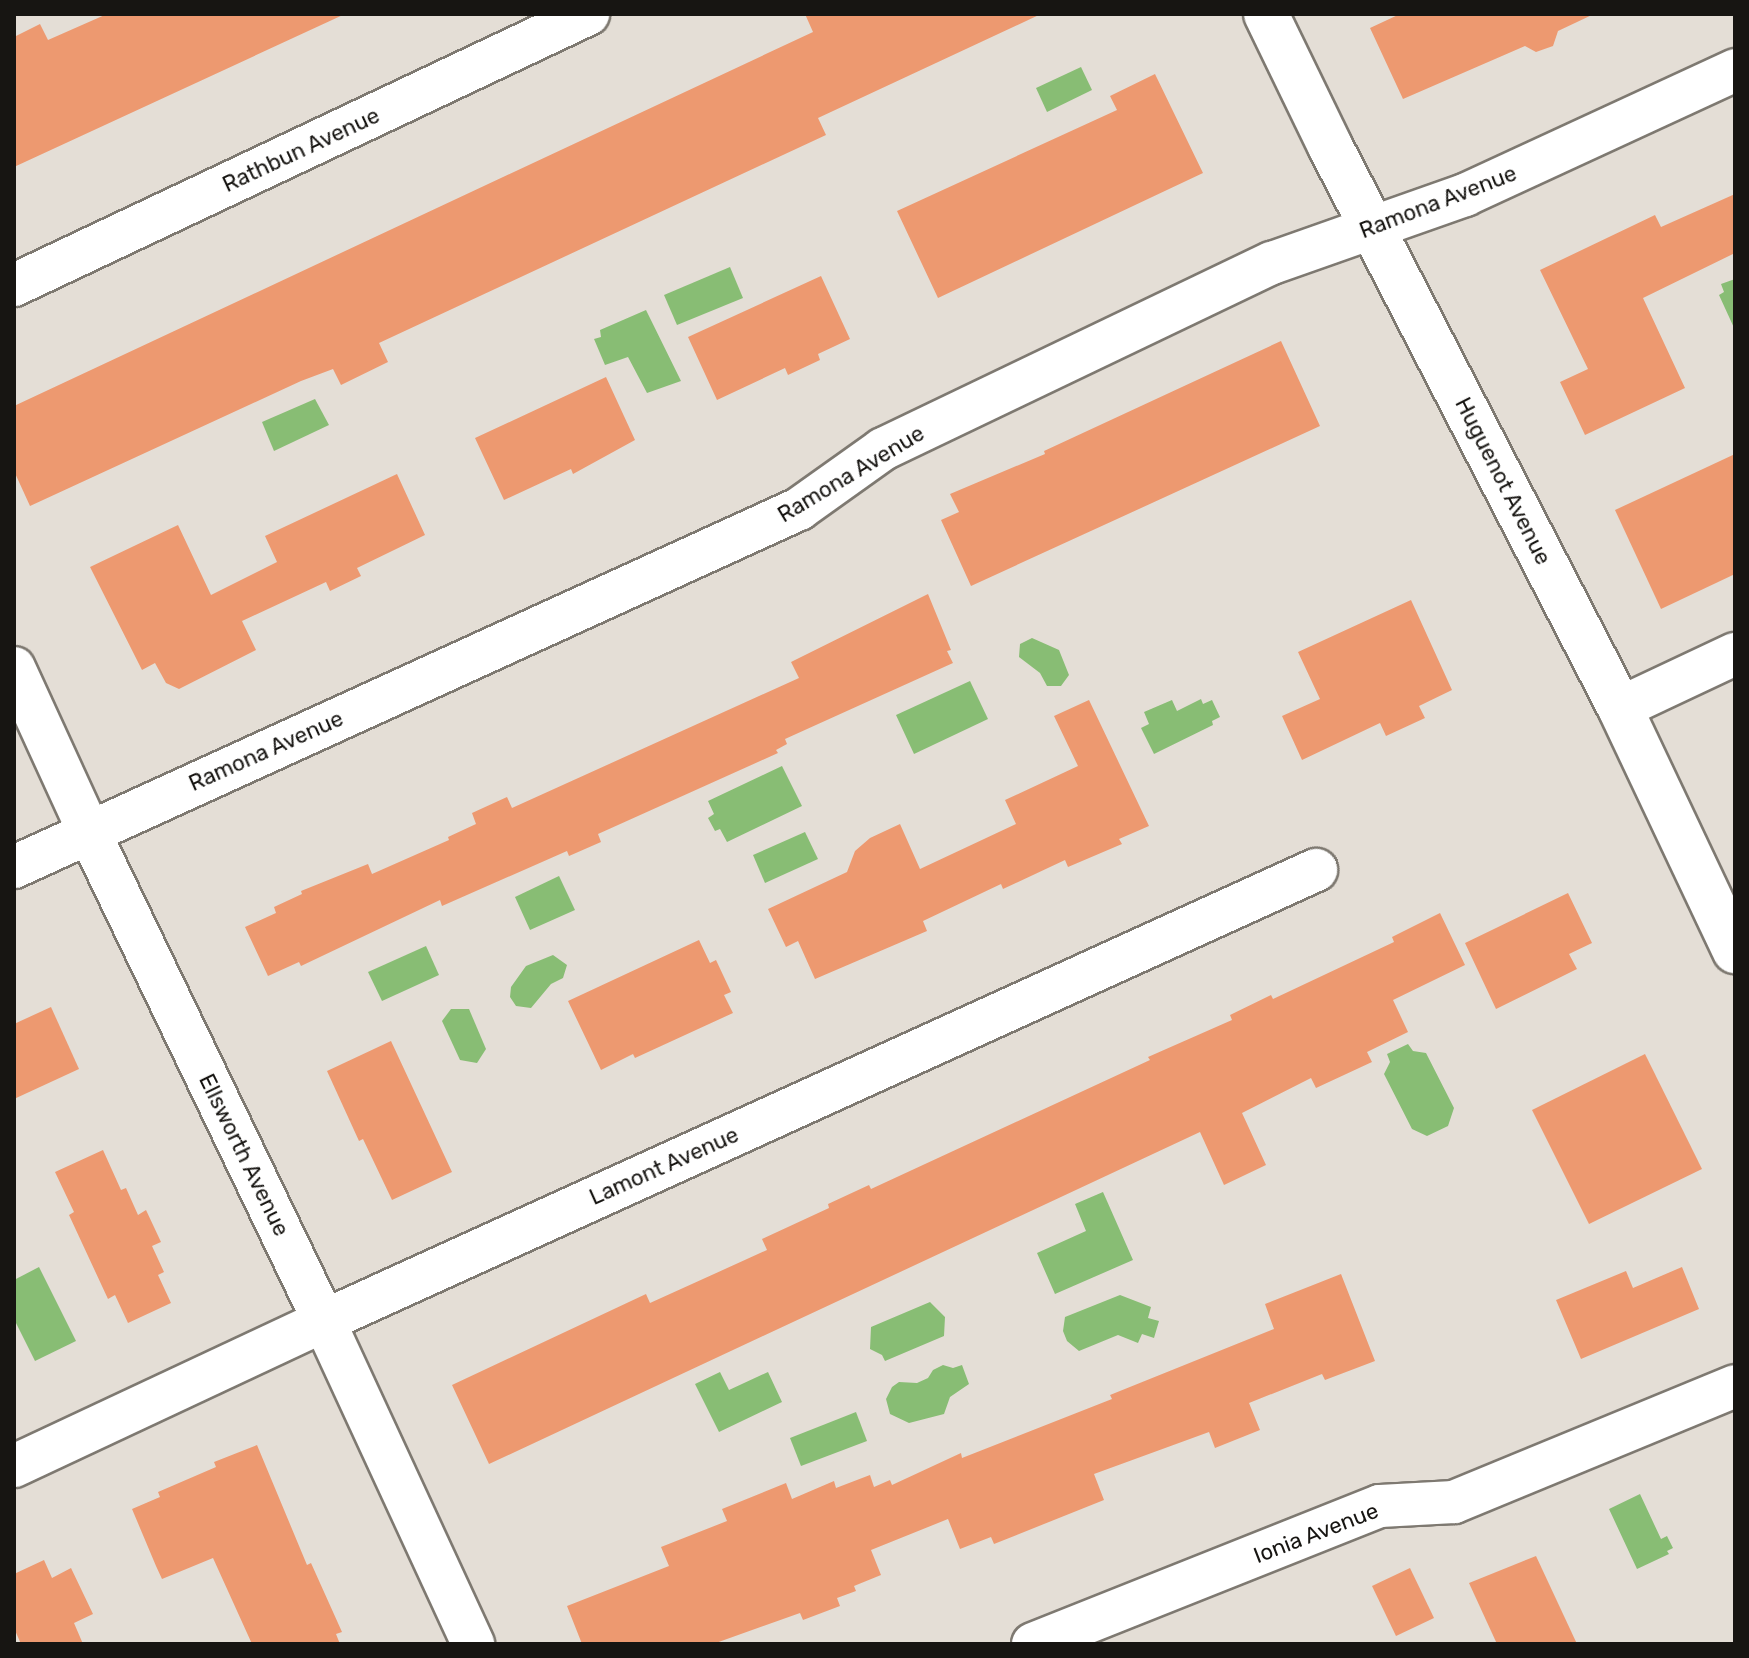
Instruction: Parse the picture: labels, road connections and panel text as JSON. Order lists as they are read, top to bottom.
{
  "streets": {
    "street": [
      "Rathbun Avenue",
      "Ramona Avenue",
      "Huguenot Avenue",
      "Ellsworth Avenue",
      "Lamont Avenue",
      "Ionia Avenue"
    ]
  },
  "crossings": [
    ["Ramona Avenue", "Huguenot Avenue"],
    ["Ramona Avenue", "Ellsworth Avenue"],
    ["Ellsworth Avenue", "Lamont Avenue"]
  ]
}
